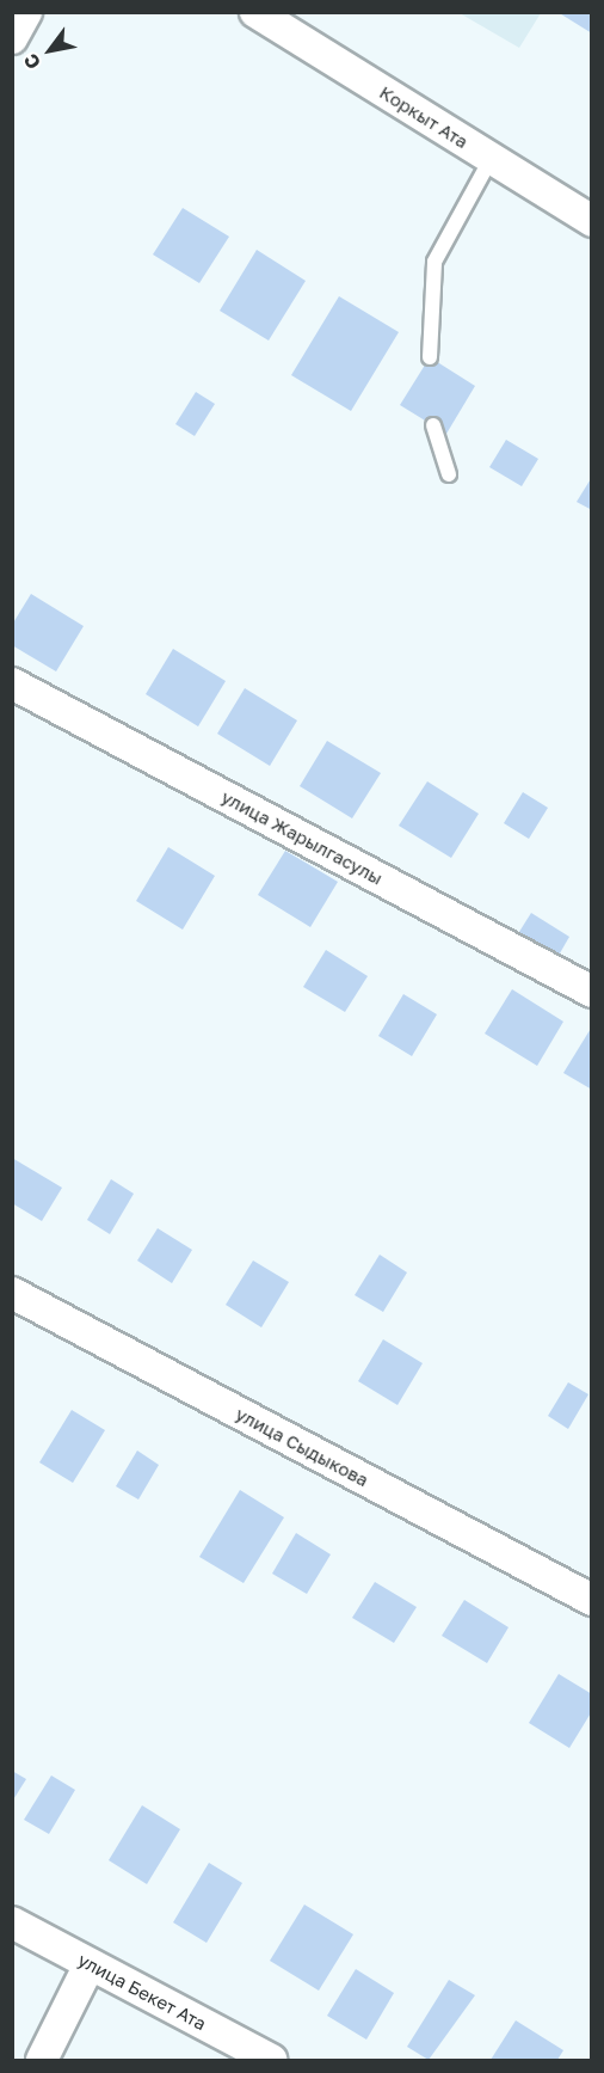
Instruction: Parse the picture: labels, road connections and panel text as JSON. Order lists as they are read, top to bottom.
{
  "streets": {
    "street": [
      "Коркыт Ата",
      "улица Жарылгасулы",
      "улица Сыдыкова",
      "улица Бекет Ата"
    ]
  },
  "north": "bottom left"
}
